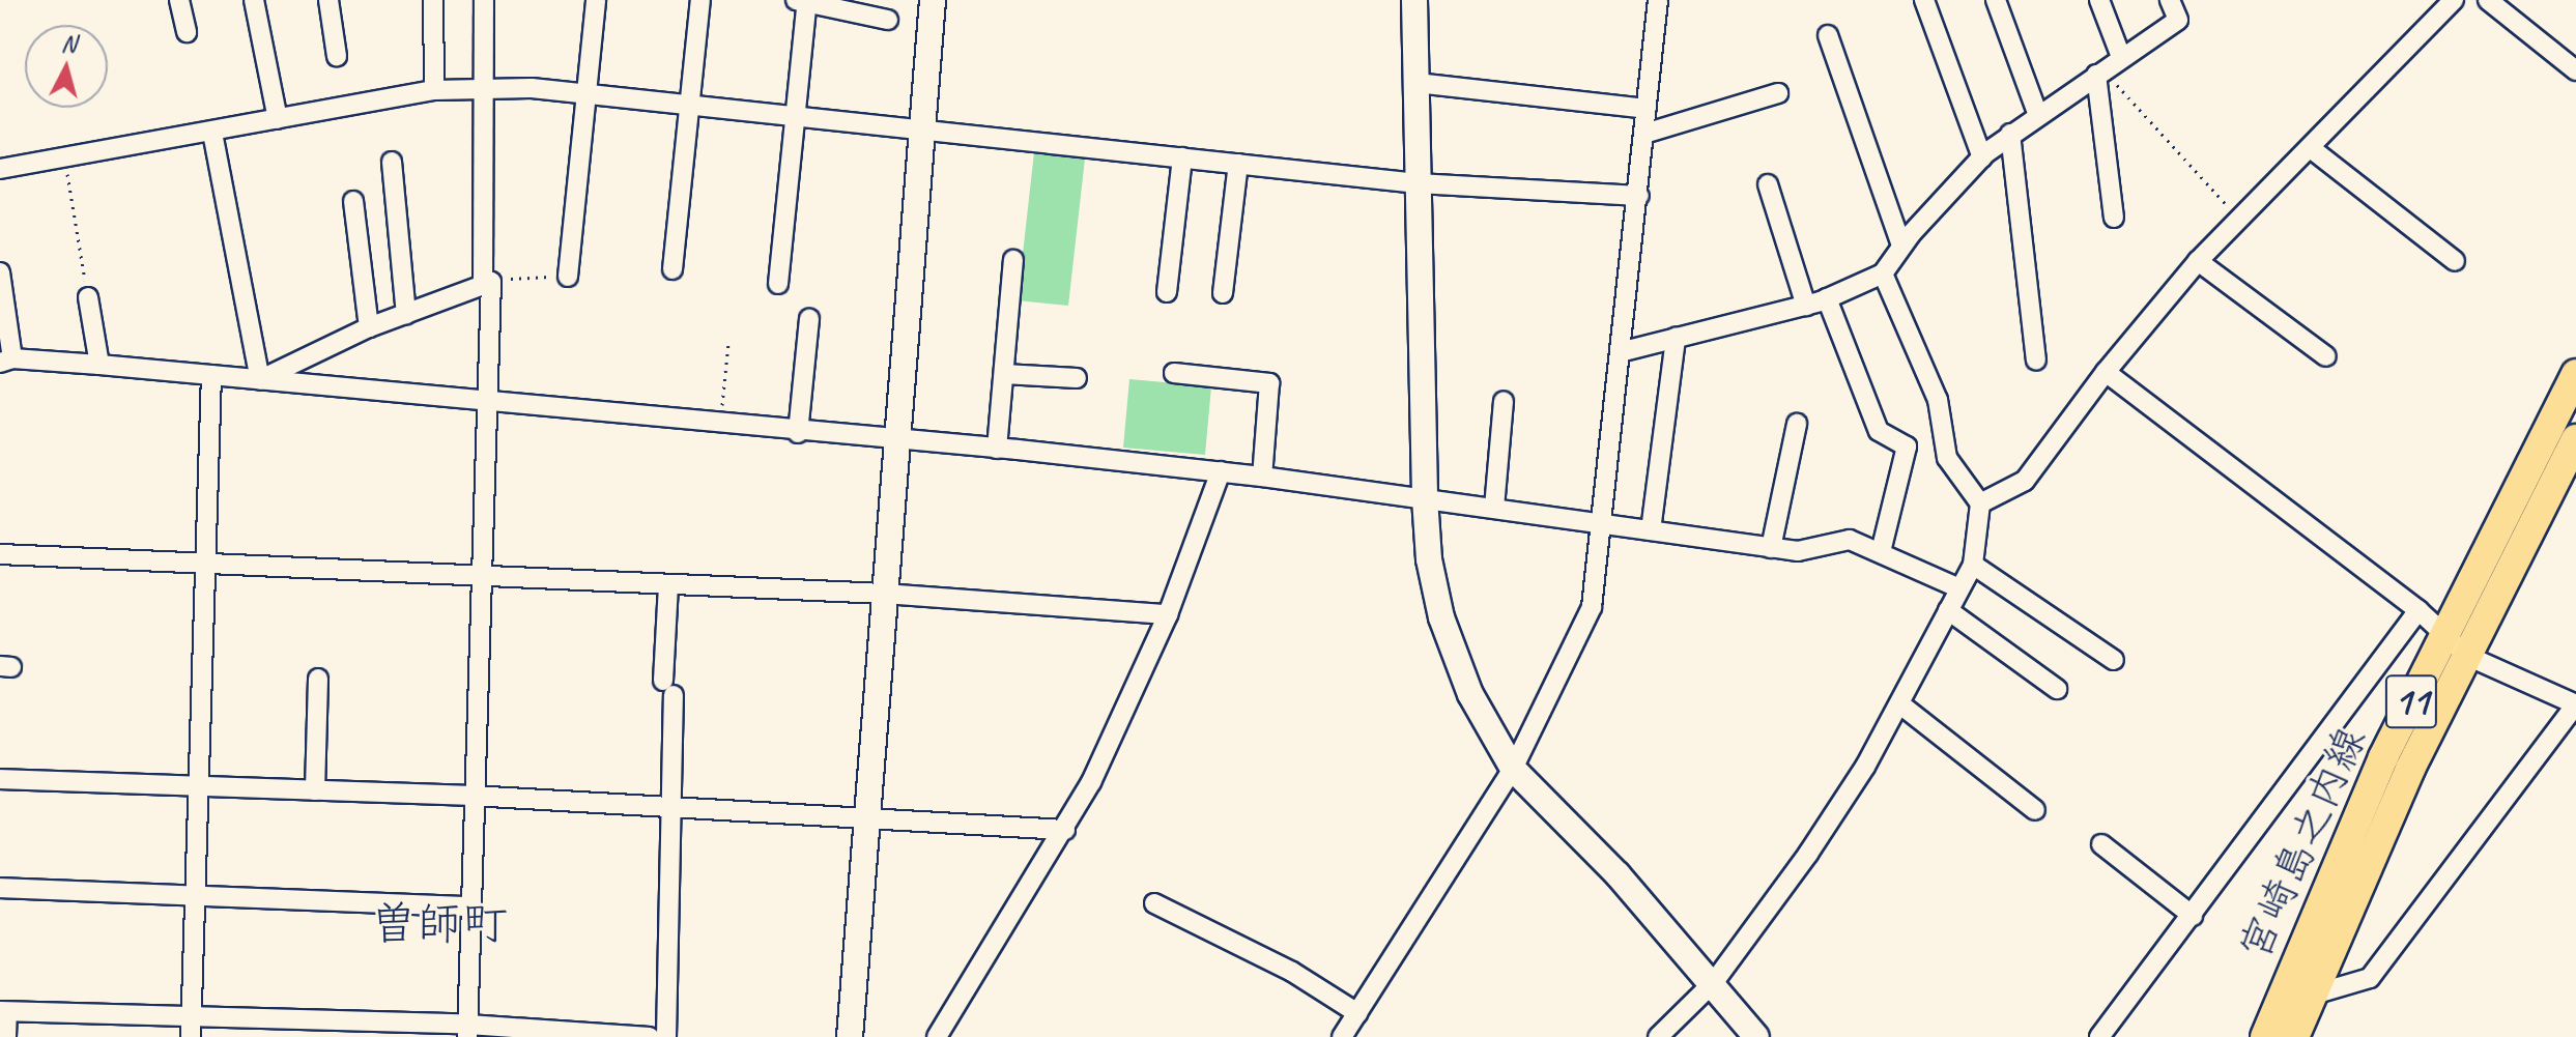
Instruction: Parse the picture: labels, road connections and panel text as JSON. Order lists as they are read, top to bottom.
{
  "streets": {
    "main road": ["11", "宮崎島之内線"]
  },
  "districts": ["曽師町"],
  "north": "top"
}
